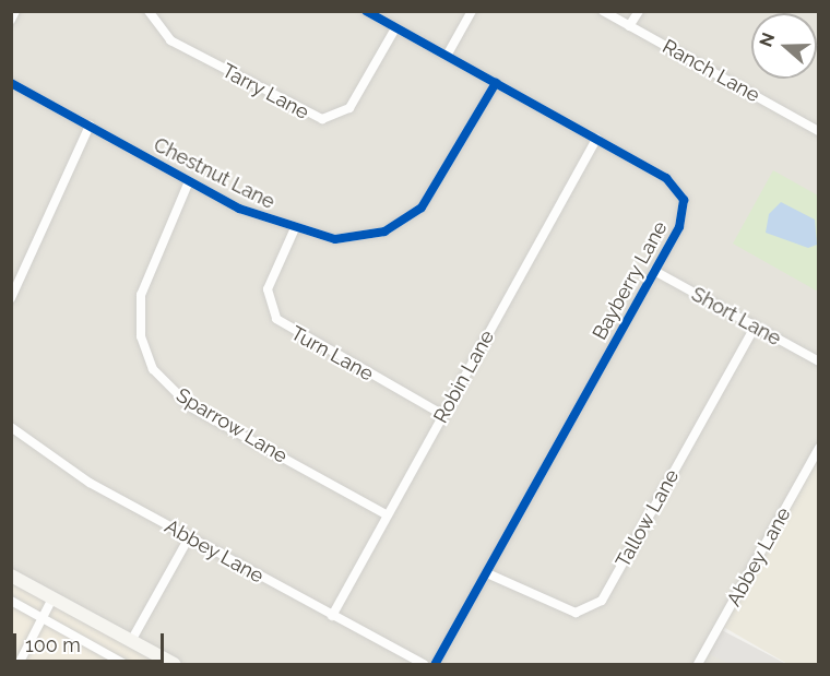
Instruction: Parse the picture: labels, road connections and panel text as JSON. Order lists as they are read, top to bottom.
{
  "streets": {
    "street": [
      "Ranch Lane",
      "Tarry Lane",
      "Chestnut Lane",
      "Bayberry Lane",
      "Short Lane",
      "Turn Lane",
      "Robin Lane",
      "Sparrow Lane",
      "Tallow Lane",
      "Abbey Lane"
    ]
  },
  "crossings": [
    ["Tarry Lane", "Bayberry Lane"],
    ["Chestnut Lane", "Bayberry Lane"],
    ["Chestnut Lane", "Turn Lane"],
    ["Chestnut Lane", "Sparrow Lane"],
    ["Bayberry Lane", "Short Lane"],
    ["Bayberry Lane", "Robin Lane"],
    ["Bayberry Lane", "Tallow Lane"],
    ["Short Lane", "Tallow Lane"],
    ["Turn Lane", "Robin Lane"],
    ["Robin Lane", "Sparrow Lane"],
    ["Robin Lane", "Abbey Lane"]
  ],
  "scale_bar": "100 m",
  "north": "left"
}
